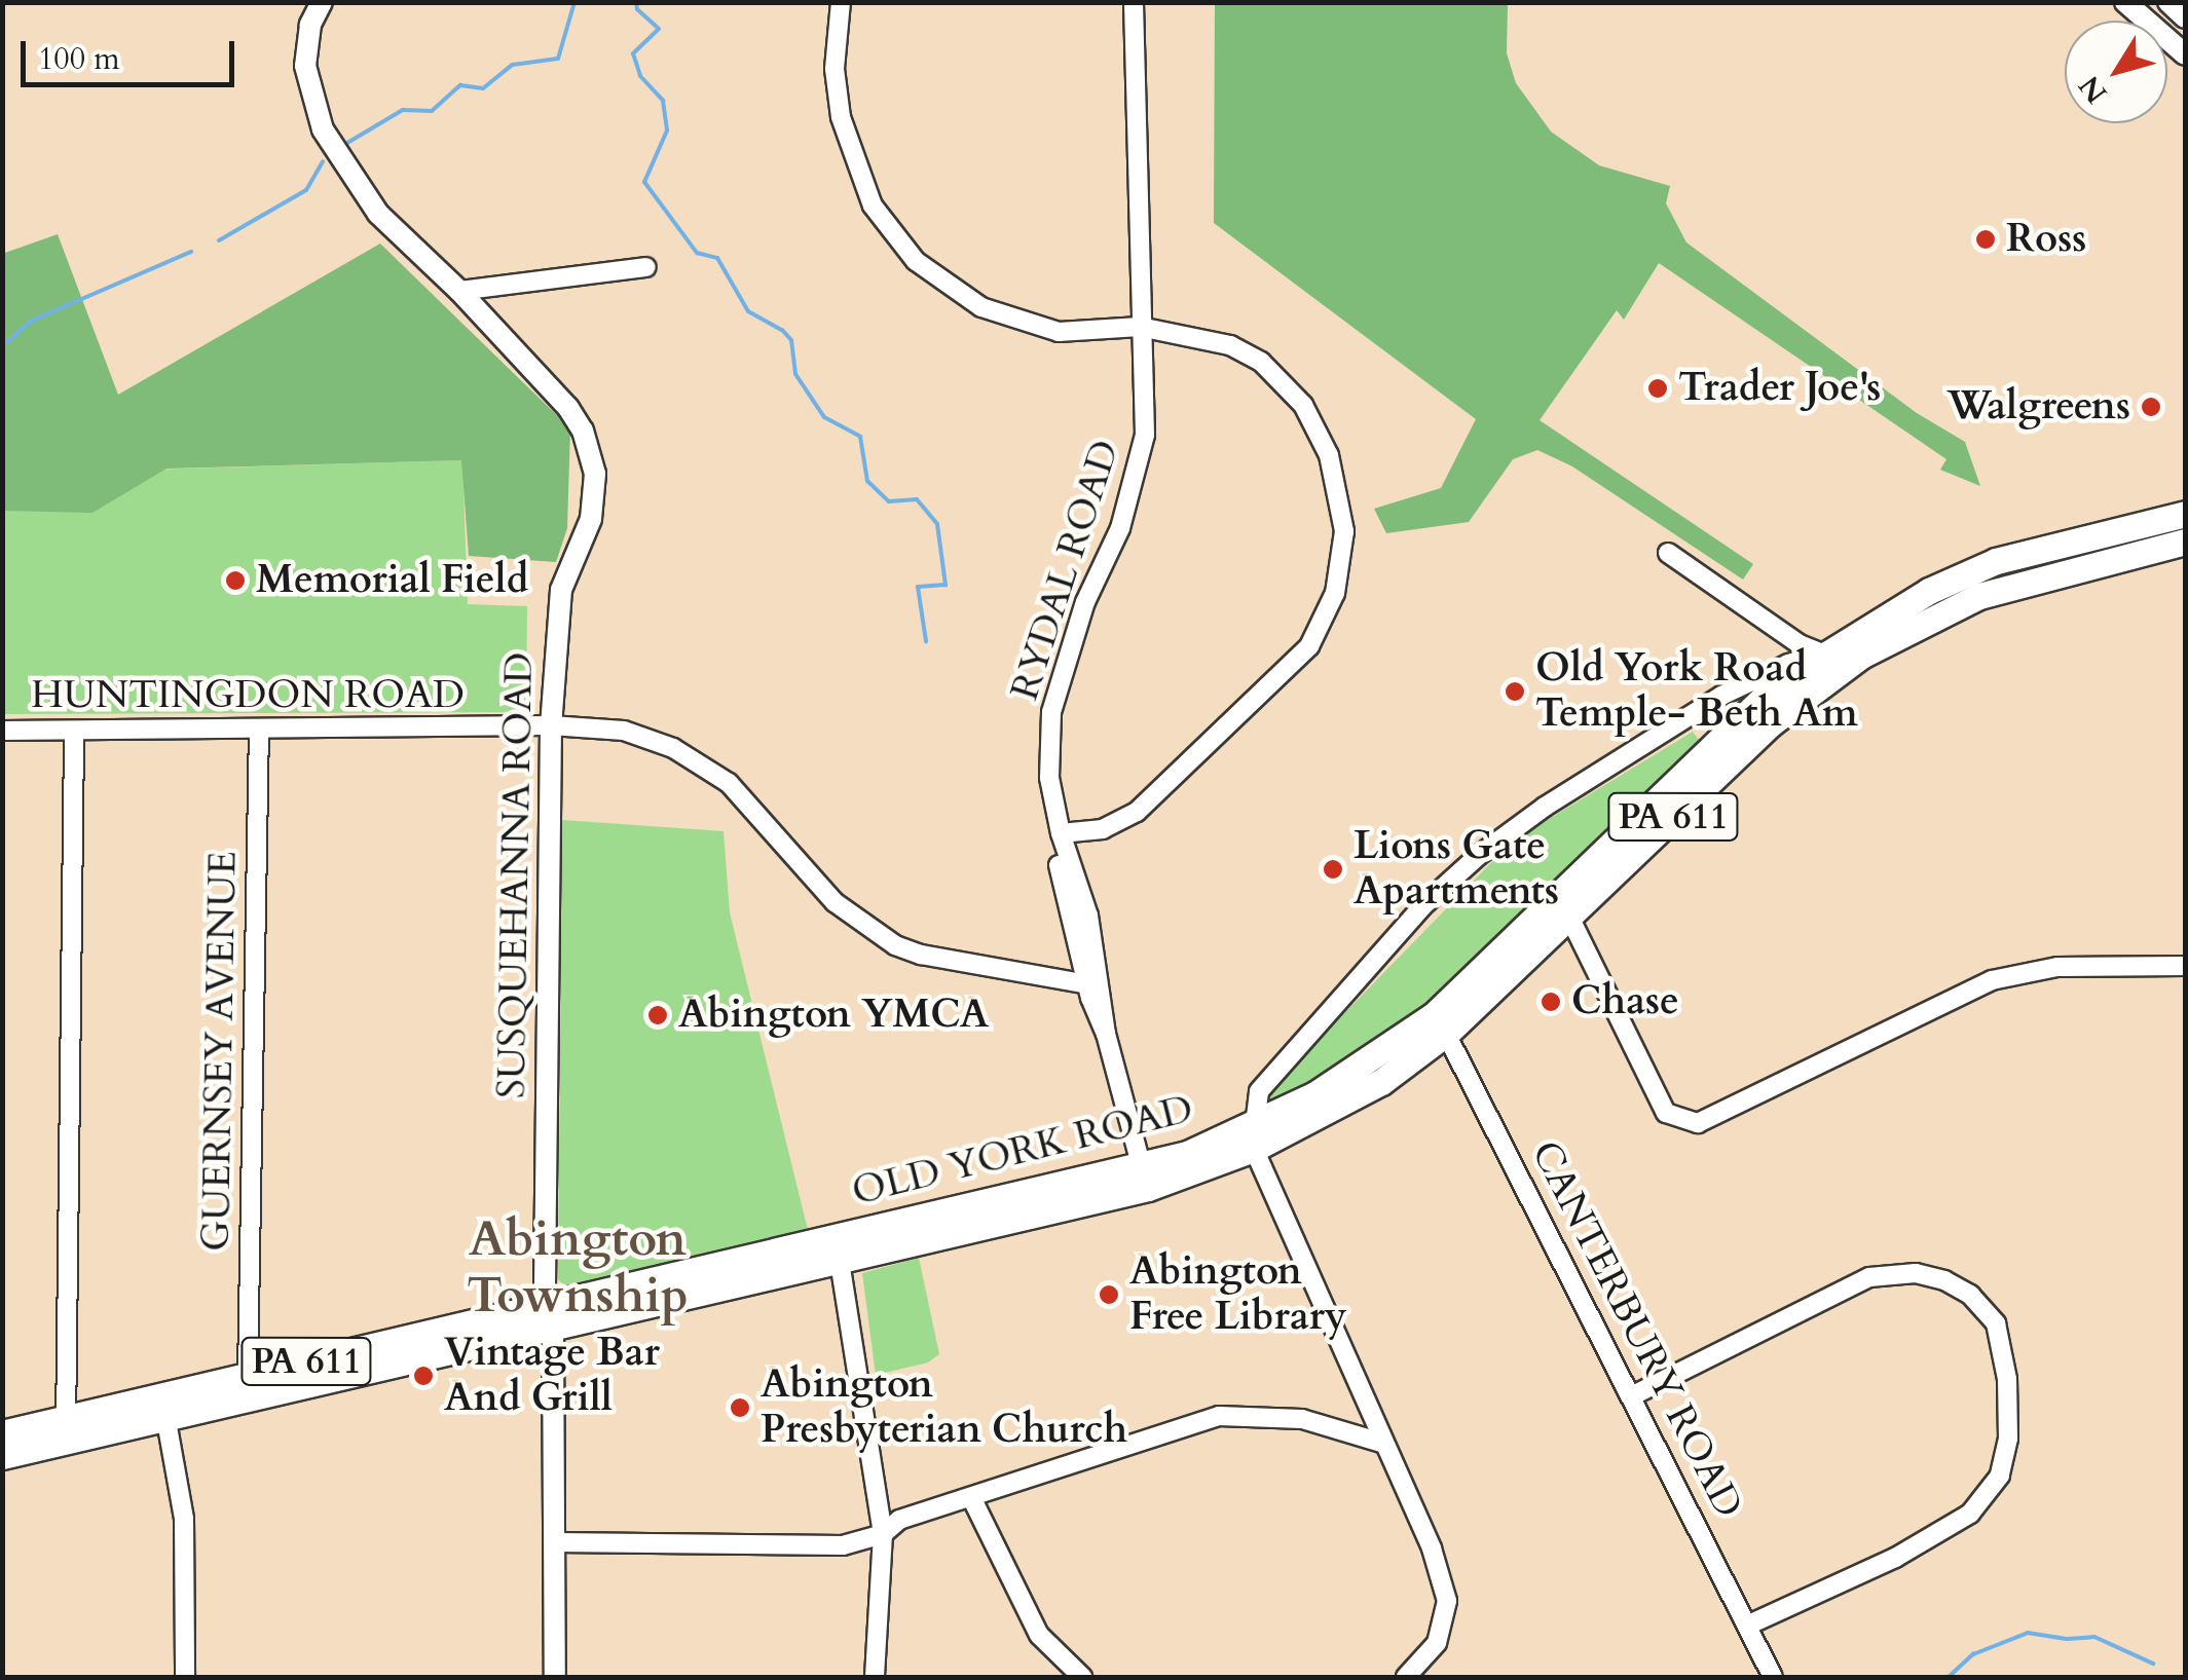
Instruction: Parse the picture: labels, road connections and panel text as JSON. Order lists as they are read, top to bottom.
{
  "streets": {
    "highway": ["PA 611", "OLD YORK ROAD"],
    "main road": ["SUSQUEHANNA ROAD"],
    "street": [
      "RYDAL ROAD",
      "HUNTINGDON ROAD",
      "GUERNSEY AVENUE",
      "CANTERBURY ROAD"
    ]
  },
  "crossings": [
    ["RYDAL ROAD", "HUNTINGDON ROAD"],
    ["RYDAL ROAD", "OLD YORK ROAD"],
    ["HUNTINGDON ROAD", "SUSQUEHANNA ROAD"],
    ["HUNTINGDON ROAD", "GUERNSEY AVENUE"],
    ["SUSQUEHANNA ROAD", "OLD YORK ROAD"],
    ["GUERNSEY AVENUE", "OLD YORK ROAD"],
    ["OLD YORK ROAD", "CANTERBURY ROAD"]
  ],
  "districts": ["Abington Township"],
  "places": [
    "Ross",
    "Trader Joe's",
    "Walgreens",
    "Memorial Field",
    "Old York Road Temple- Beth Am",
    "Lions Gate Apartments",
    "Chase",
    "Abington YMCA",
    "Abington Free Library",
    "Vintage Bar And Grill",
    "Abington Presbyterian Church"
  ],
  "scale_bar": "100 m",
  "north": "bottom left"
}
